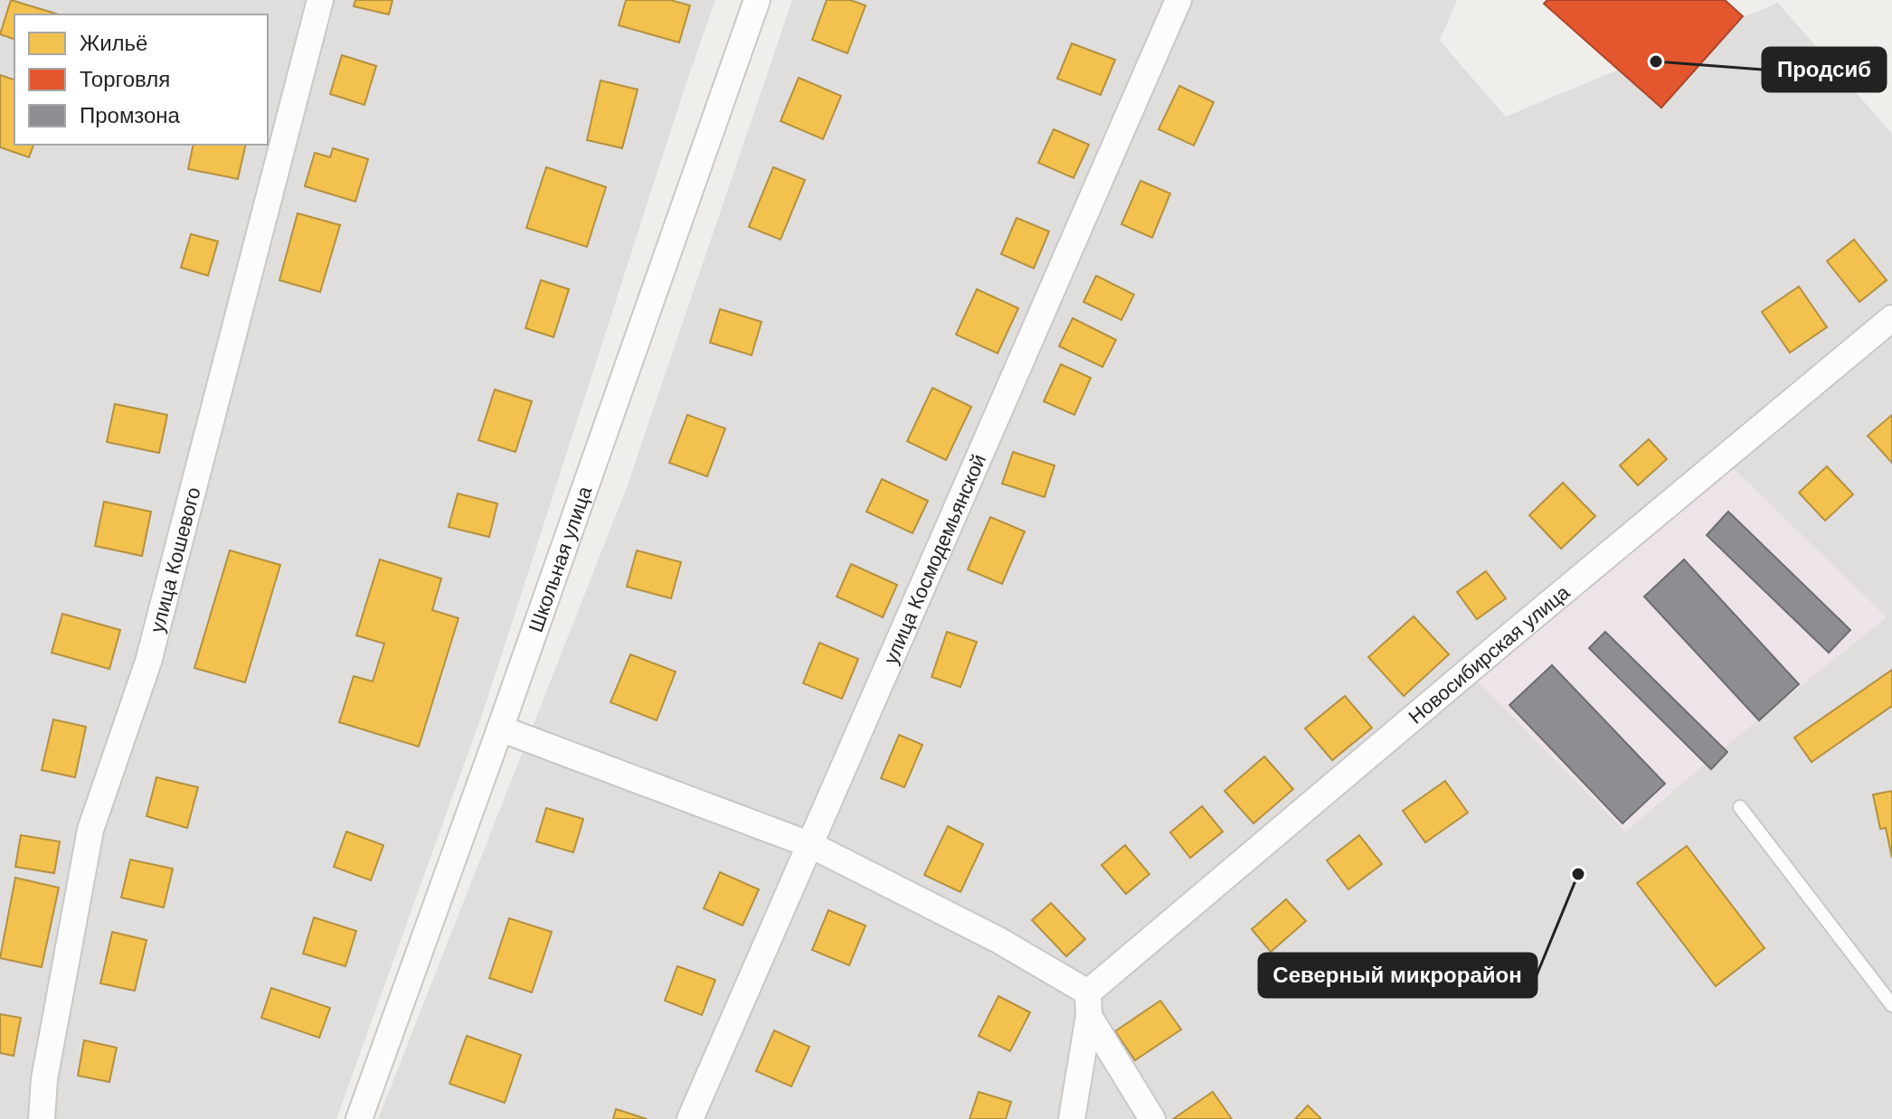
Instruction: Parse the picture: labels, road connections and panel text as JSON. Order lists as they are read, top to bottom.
{
  "streets": {
    "street": [
      "улица Кошевого",
      "улица Космодемьянской",
      "Школьная улица",
      "Новосибирская улица"
    ]
  },
  "places": ["Продсиб", "Северный микрорайон"],
  "legend": ["Жильё", "Торговля", "Промзона"]
}
